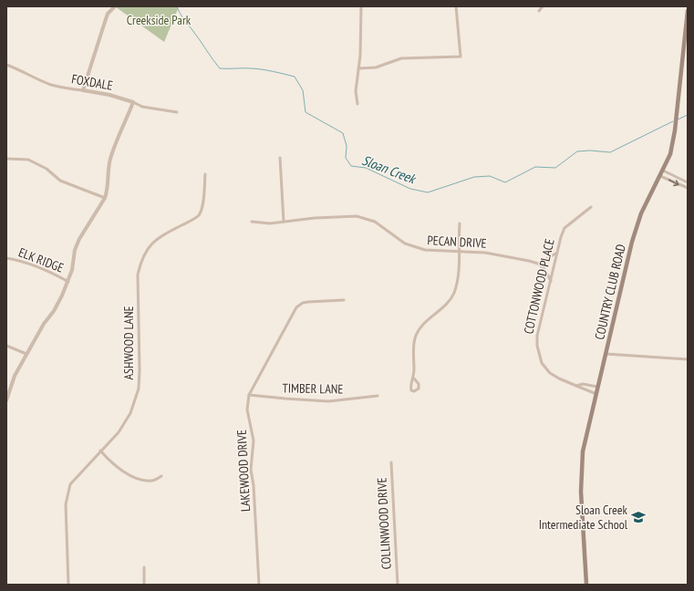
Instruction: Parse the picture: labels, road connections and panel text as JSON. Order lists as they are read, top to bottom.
{
  "streets": {
    "main road": ["COUNTRY CLUB ROAD"],
    "street": [
      "FOXDALE",
      "PECAN DRIVE",
      "ELK RIDGE",
      "COTTONWOOD PLACE",
      "ASHWOOD LANE",
      "TIMBER LANE",
      "LAKEWOOD DRIVE",
      "COLLINWOOD DRIVE"
    ]
  },
  "crossings": [
    ["COTTONWOOD PLACE", "COUNTRY CLUB ROAD"],
    ["TIMBER LANE", "LAKEWOOD DRIVE"]
  ],
  "water": ["Sloan Creek"],
  "parks": ["Creekside Park"],
  "places": {
    "school or university": ["Sloan Creek Intermediate School"]
  }
}
